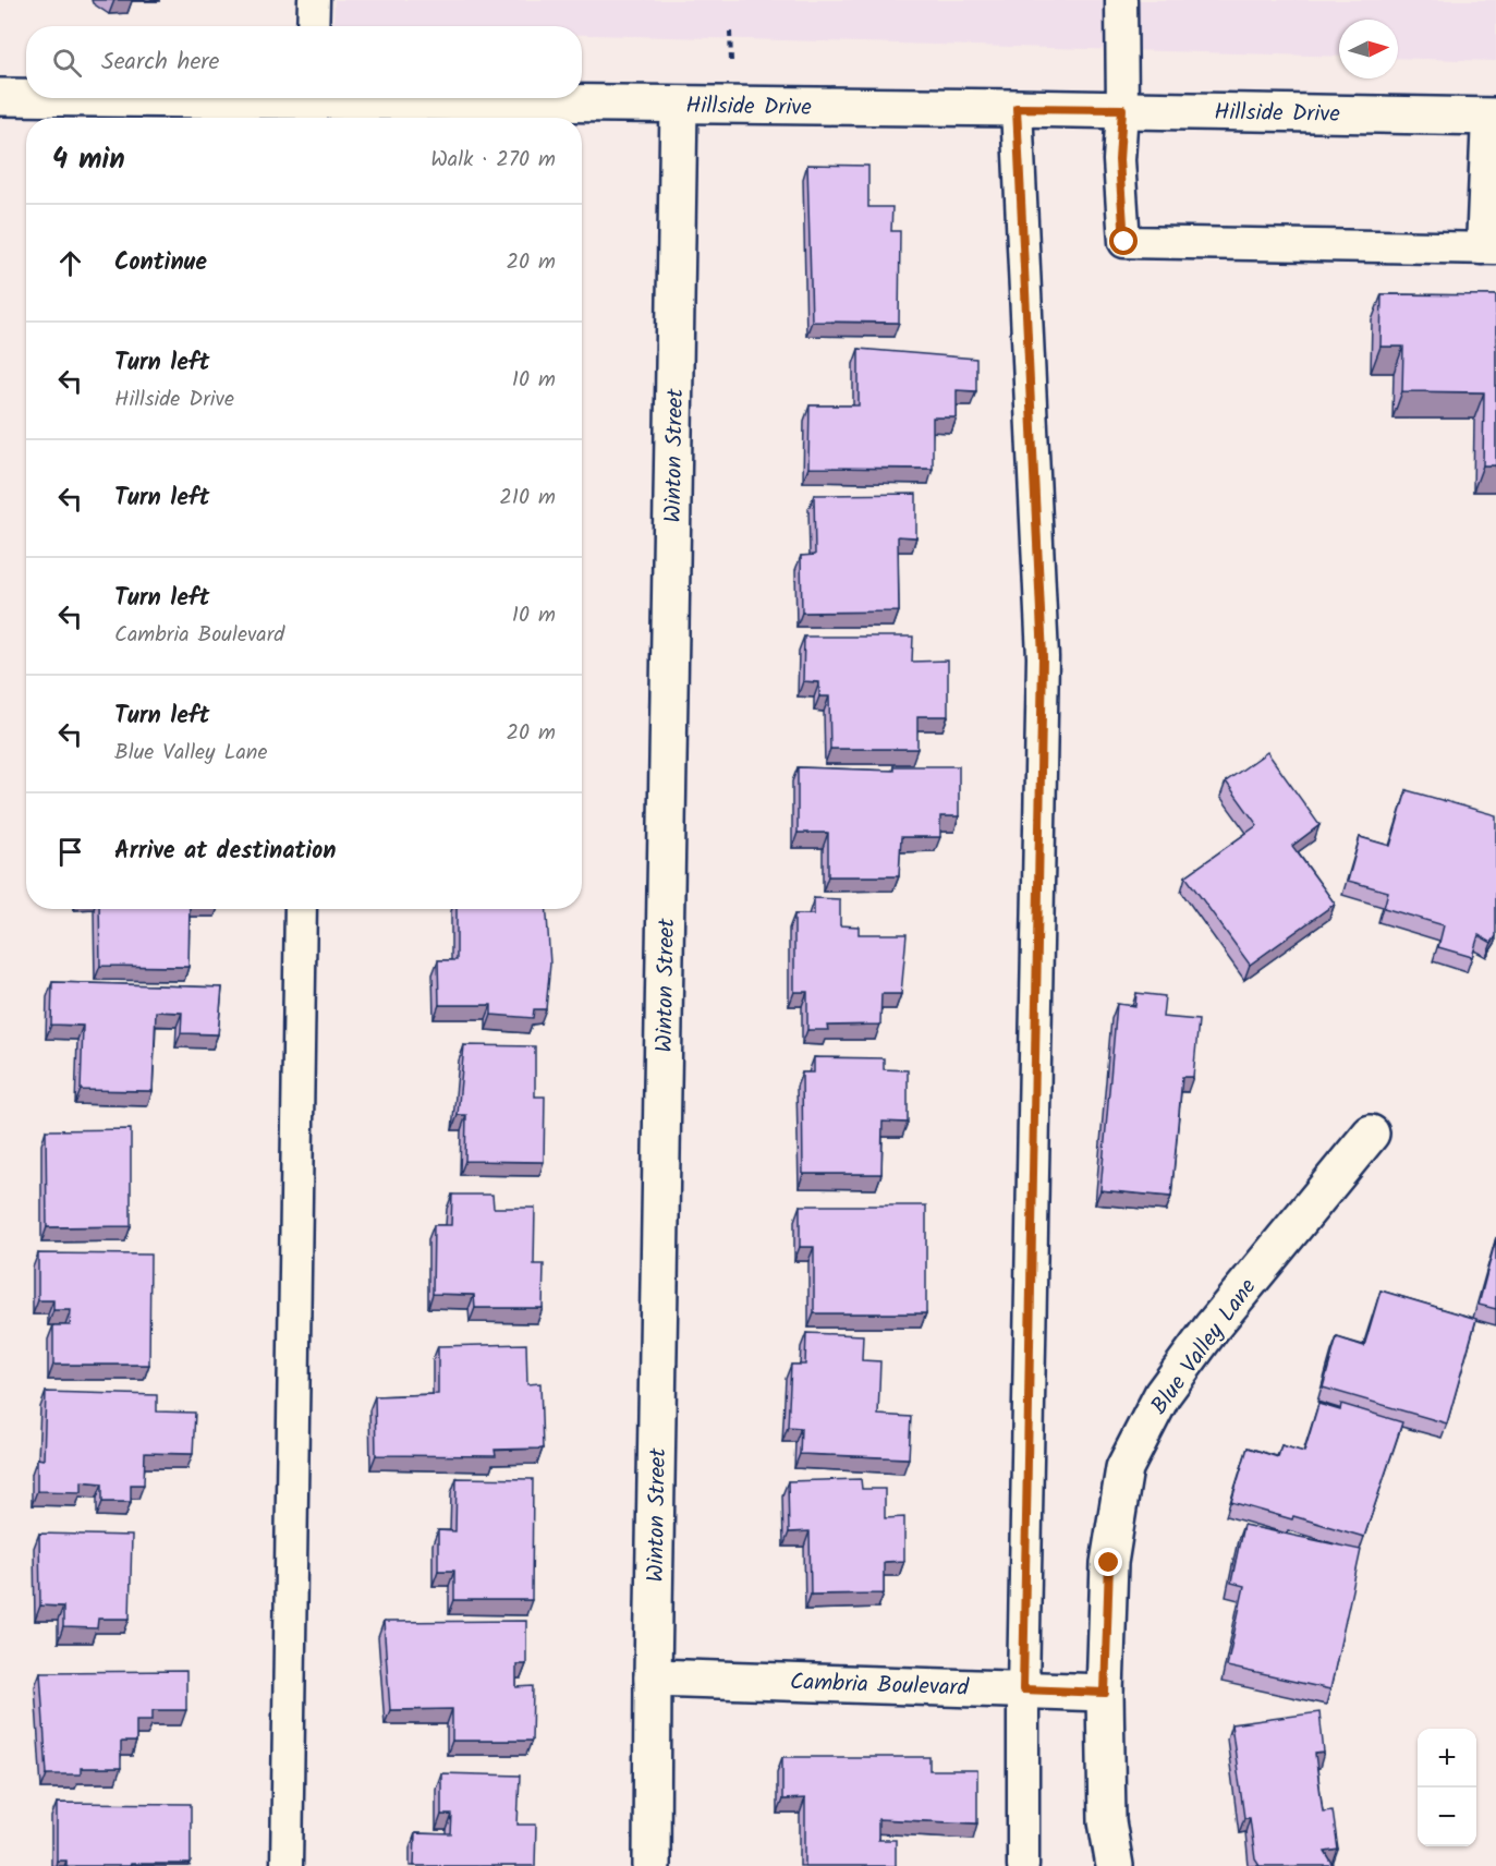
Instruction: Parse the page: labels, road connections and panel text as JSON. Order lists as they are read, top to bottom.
{
  "streets": {
    "street": [
      "Hillside Drive",
      "Winton Street",
      "Blue Valley Lane",
      "Cambria Boulevard"
    ]
  },
  "crossings": [
    ["Hillside Drive", "Winton Street"],
    ["Winton Street", "Cambria Boulevard"],
    ["Blue Valley Lane", "Cambria Boulevard"]
  ],
  "north": "right",
  "page": {
    "search": "Search here",
    "heading": ["4 min", "Walk · 270 m"],
    "list": [
      ["Continue", "20 m"],
      ["Turn left", "Hillside Drive", "10 m"],
      ["Turn left", "210 m"],
      ["Turn left", "Cambria Boulevard", "10 m"],
      ["Turn left", "Blue Valley Lane", "20 m"],
      "Arrive at destination"
    ],
    "map_buttons": ["+", "−"]
  }
}
